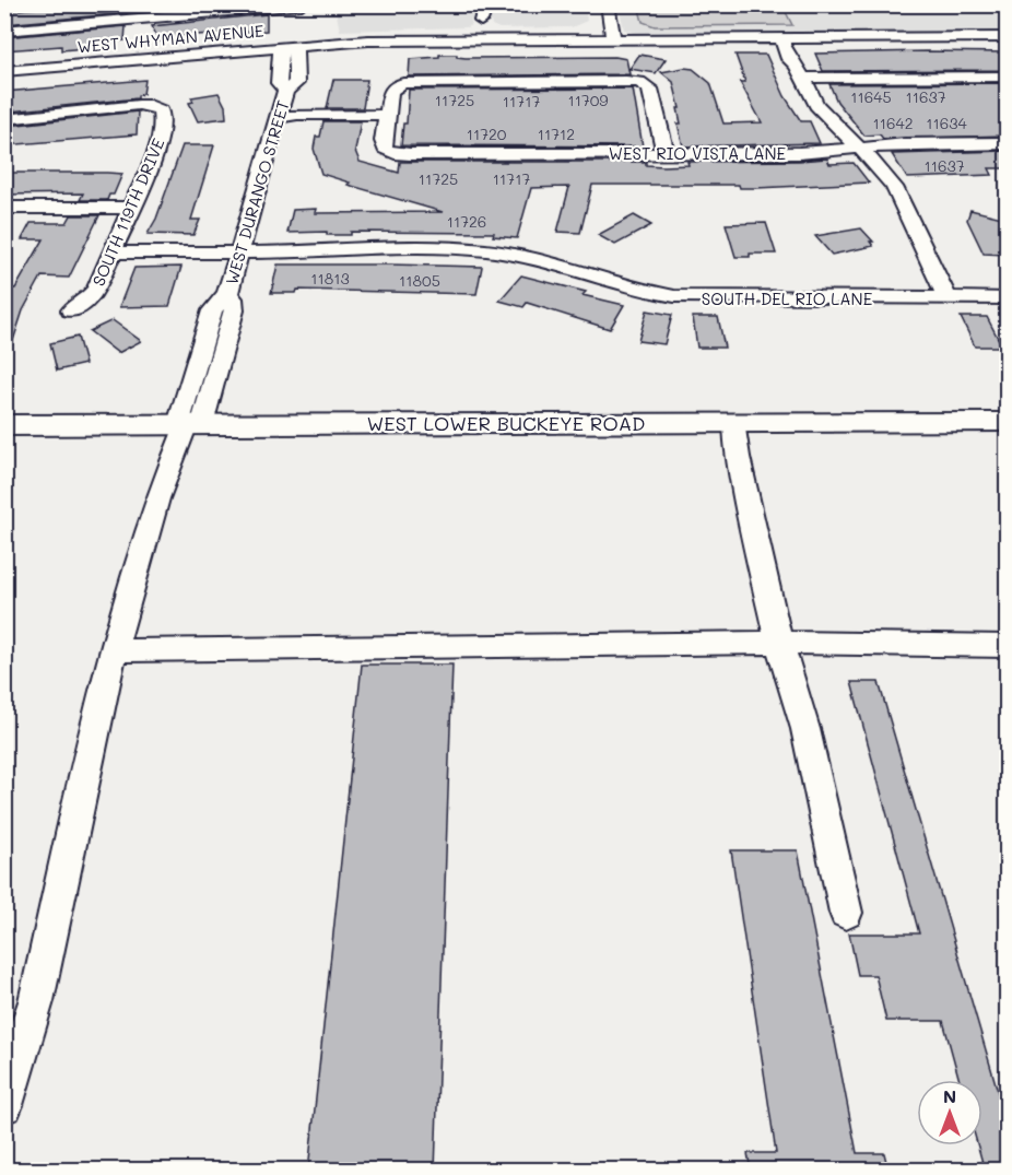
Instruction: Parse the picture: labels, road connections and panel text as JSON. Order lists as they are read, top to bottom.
{
  "streets": {
    "main road": ["WEST LOWER BUCKEYE ROAD"],
    "street": [
      "WEST WHYMAN AVENUE",
      "WEST RIO VISTA LANE",
      "WEST DURANGO STREET",
      "SOUTH 119TH DRIVE",
      "SOUTH DEL RIO LANE"
    ]
  },
  "crossings": [
    ["WEST WHYMAN AVENUE", "WEST DURANGO STREET"],
    ["WEST DURANGO STREET", "SOUTH DEL RIO LANE"],
    ["WEST DURANGO STREET", "WEST LOWER BUCKEYE ROAD"],
    ["SOUTH 119TH DRIVE", "SOUTH DEL RIO LANE"]
  ],
  "house_numbers": [
    "11645",
    "11637",
    "11725",
    "11709",
    "11717",
    "11642",
    "11634",
    "11720",
    "11712",
    "11637",
    "11725",
    "11717",
    "11726",
    "11813",
    "11805"
  ],
  "north": "top"
}
